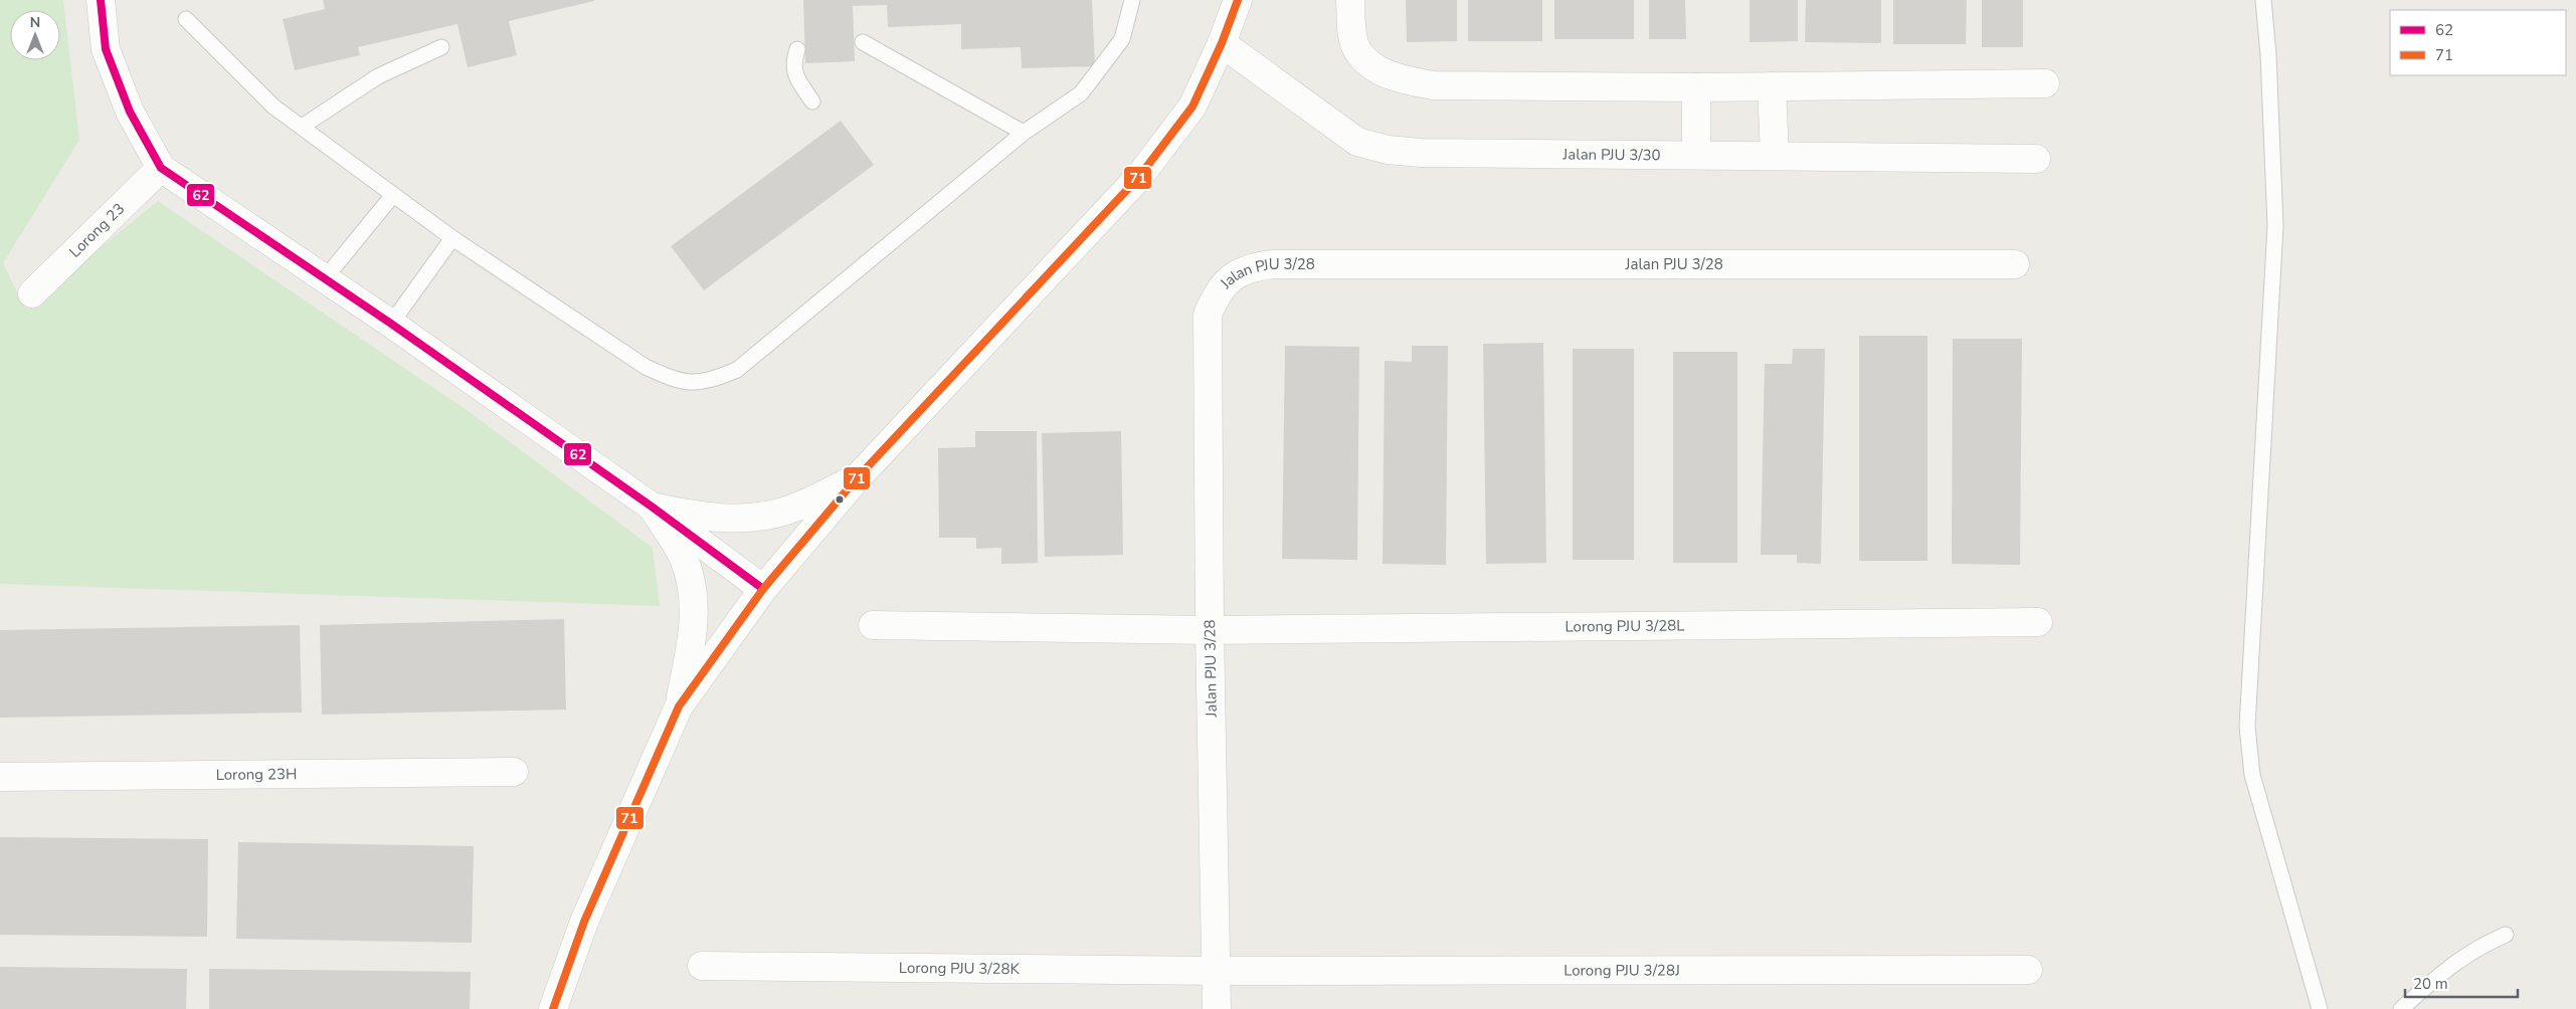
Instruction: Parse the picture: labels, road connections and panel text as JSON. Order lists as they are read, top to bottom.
{
  "streets": {
    "street": [
      "Jalan PJU 3/30",
      "Lorong 23",
      "Jalan PJU 3/28",
      "Lorong PJU 3/28L",
      "Lorong 23H",
      "Lorong PJU 3/28K",
      "Lorong PJU 3/28J"
    ]
  },
  "crossings": [
    ["Jalan PJU 3/28", "Lorong PJU 3/28L"],
    ["Jalan PJU 3/28", "Lorong PJU 3/28K"],
    ["Jalan PJU 3/28", "Lorong PJU 3/28J"],
    ["Lorong PJU 3/28K", "Lorong PJU 3/28J"]
  ],
  "lines": ["transit line 62", "transit line 71"],
  "legend": ["62", "71"],
  "scale_bar": "20 m",
  "north": "top"
}
